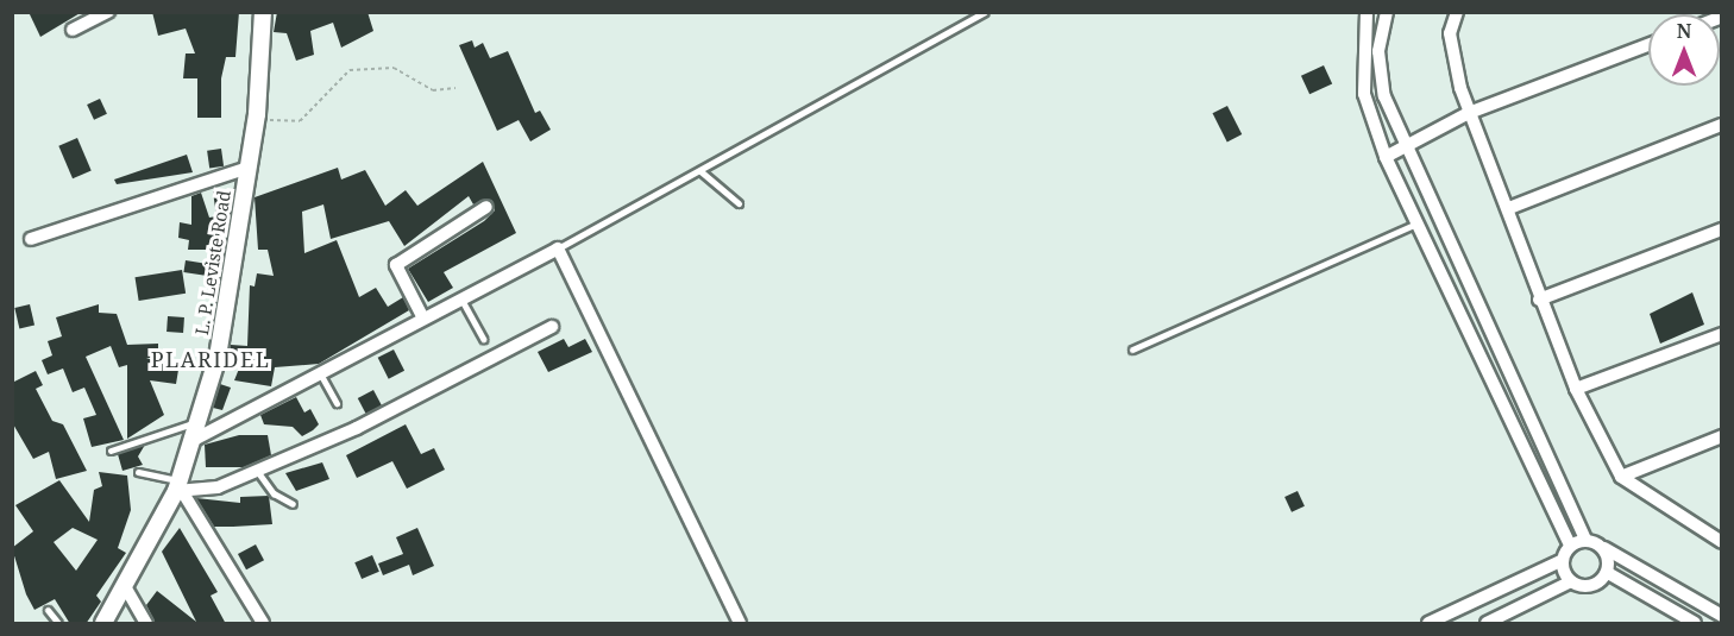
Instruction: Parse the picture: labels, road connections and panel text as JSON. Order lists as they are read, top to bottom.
{
  "streets": {
    "main road": ["L. P. Leviste Road"]
  },
  "districts": ["PLARIDEL"],
  "north": "top"
}
